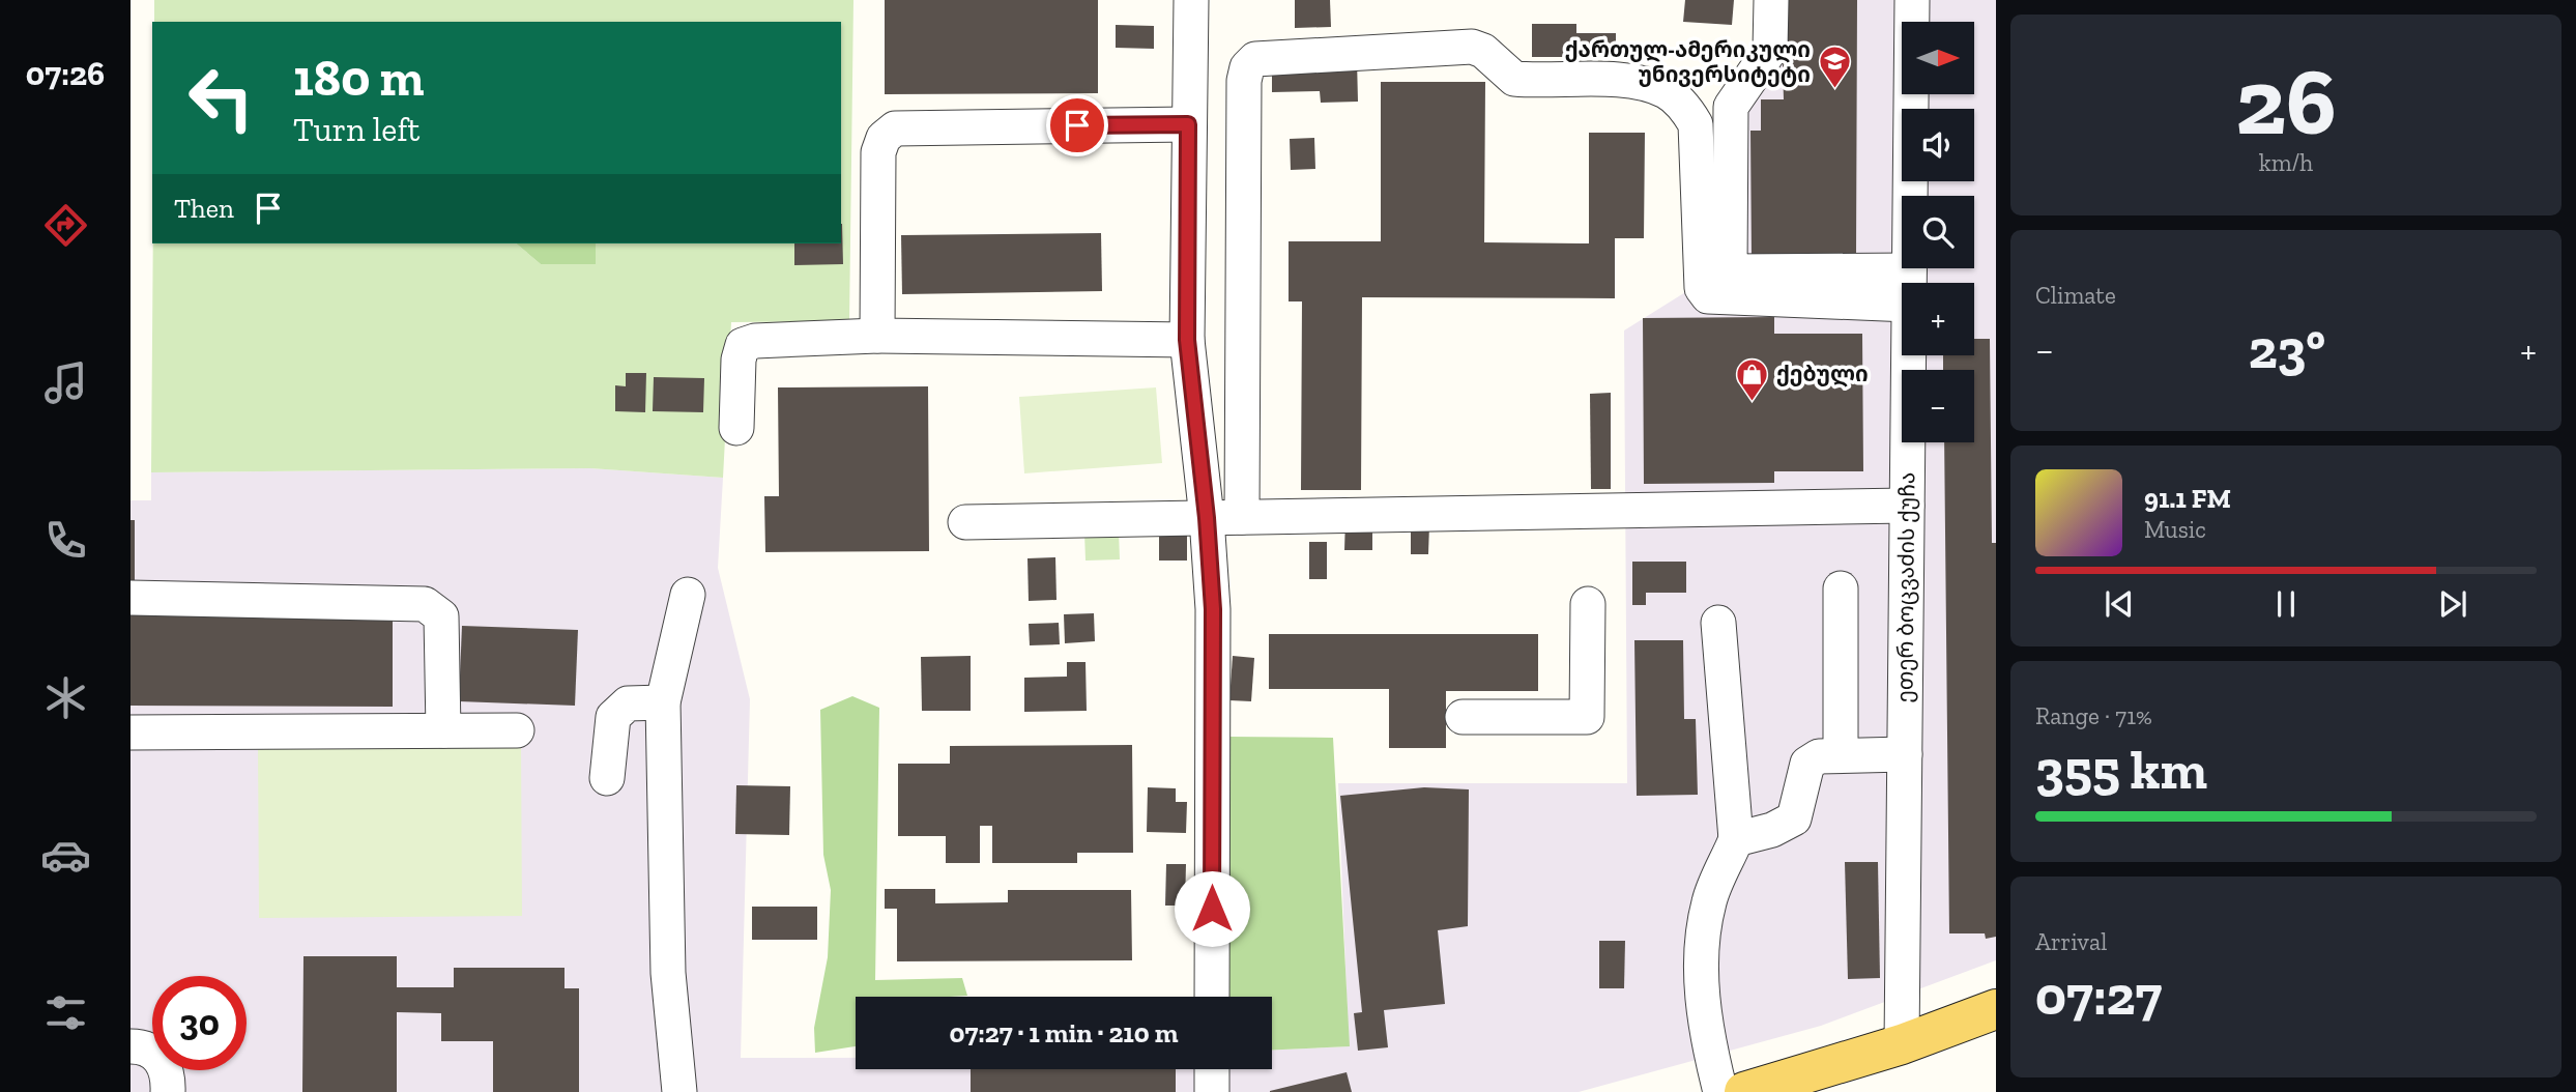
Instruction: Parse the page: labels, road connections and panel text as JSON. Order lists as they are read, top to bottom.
{
  "streets": {
    "street": ["ეთერ ბოცვაძის ქუჩა"]
  },
  "places": {
    "school or university": ["ქართულ-ამერიკული უნივერსიტეტი"],
    "shop": ["ქებული"]
  },
  "north": "right",
  "page": {
    "tabs": "07:26",
    "tile": [
      ["26", "km/h"],
      "Climate",
      ["Range · 71%", "355 km"],
      ["Arrival", "07:27"]
    ],
    "map_buttons": ["+", "−"],
    "turn": ["180 m", "Turn left"],
    "then": "Then",
    "heat": ["−", "23°", "+"],
    "song": ["91.1 FM", "Music"],
    "limit": "30",
    "trip": "07:27 · 1 min · 210 m"
  }
}
